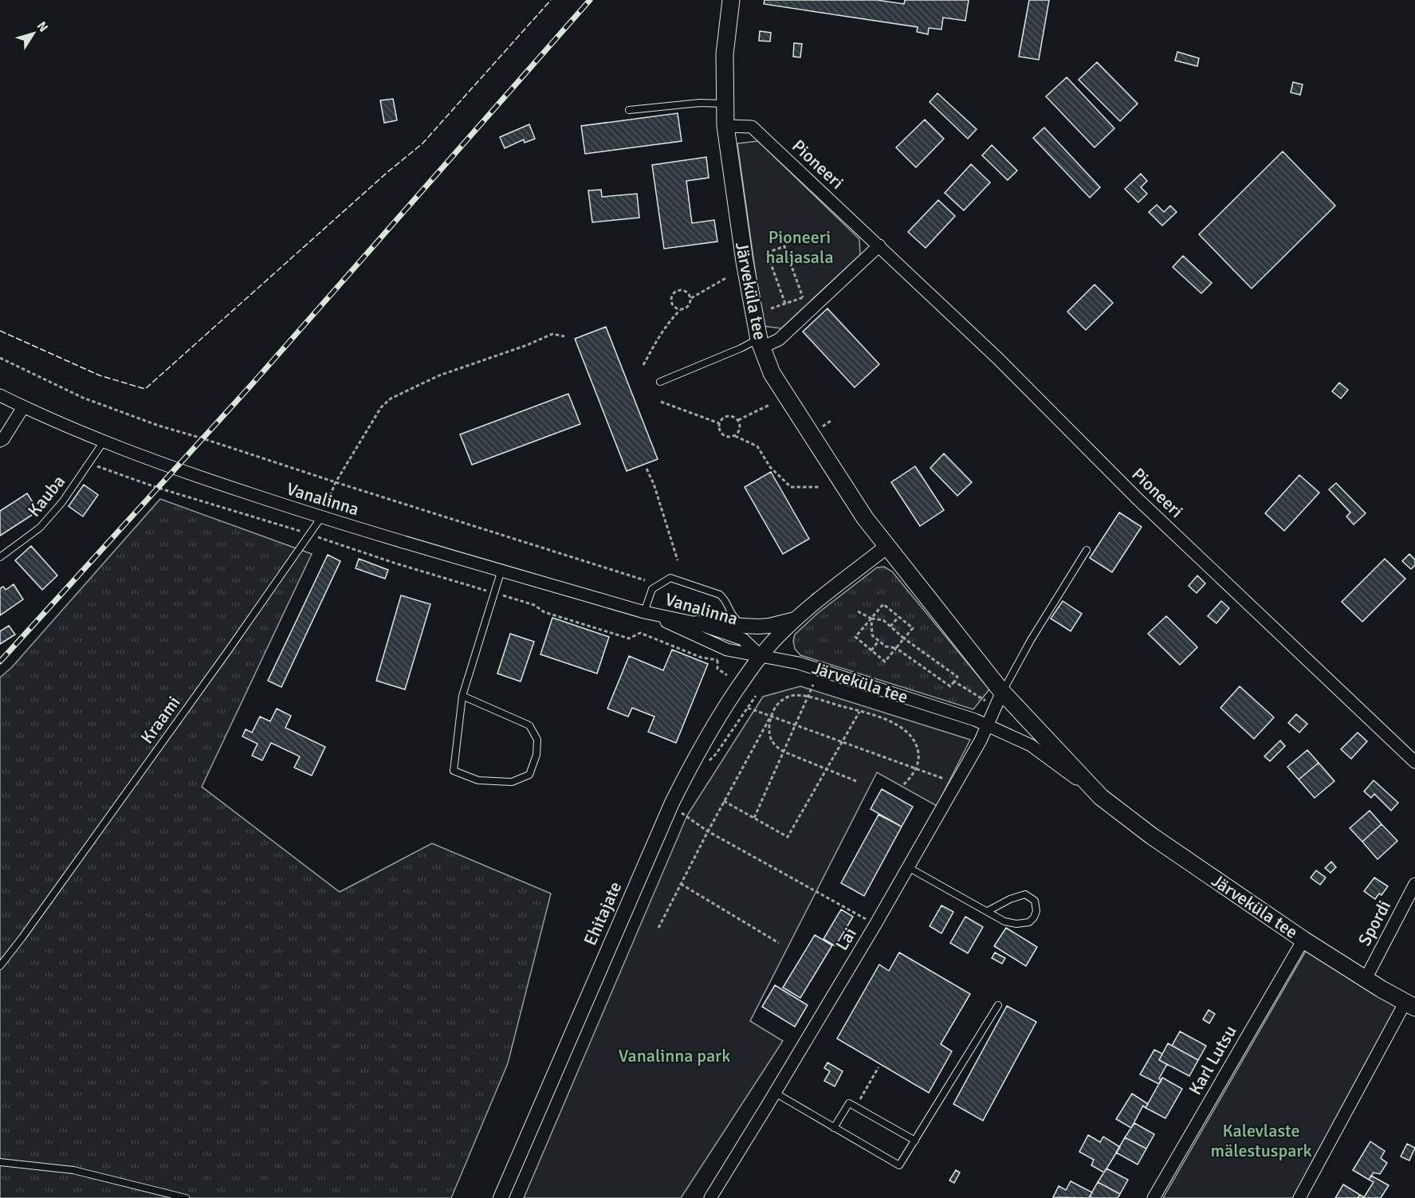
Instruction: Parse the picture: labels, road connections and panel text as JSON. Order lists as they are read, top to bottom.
{
  "streets": {
    "main road": ["Järveküla tee"],
    "street": [
      "Pioneeri",
      "Vanalinna",
      "Ehitajate",
      "Spordi",
      "Lai",
      "Karl Lutsu"
    ],
    "lane": ["Kauba", "Kraami"]
  },
  "crossings": [
    ["Pioneeri", "Järveküla tee"],
    ["Järveküla tee", "Vanalinna"],
    ["Järveküla tee", "Ehitajate"],
    ["Järveküla tee", "Spordi"],
    ["Järveküla tee", "Lai"],
    ["Järveküla tee", "Karl Lutsu"],
    ["Kauba", "Vanalinna"],
    ["Vanalinna", "Kraami"],
    ["Vanalinna", "Ehitajate"]
  ],
  "parks": ["Pioneeri haljasala", "Vanalinna park", "Kalevlaste mälestuspark"],
  "north": "top right"
}
